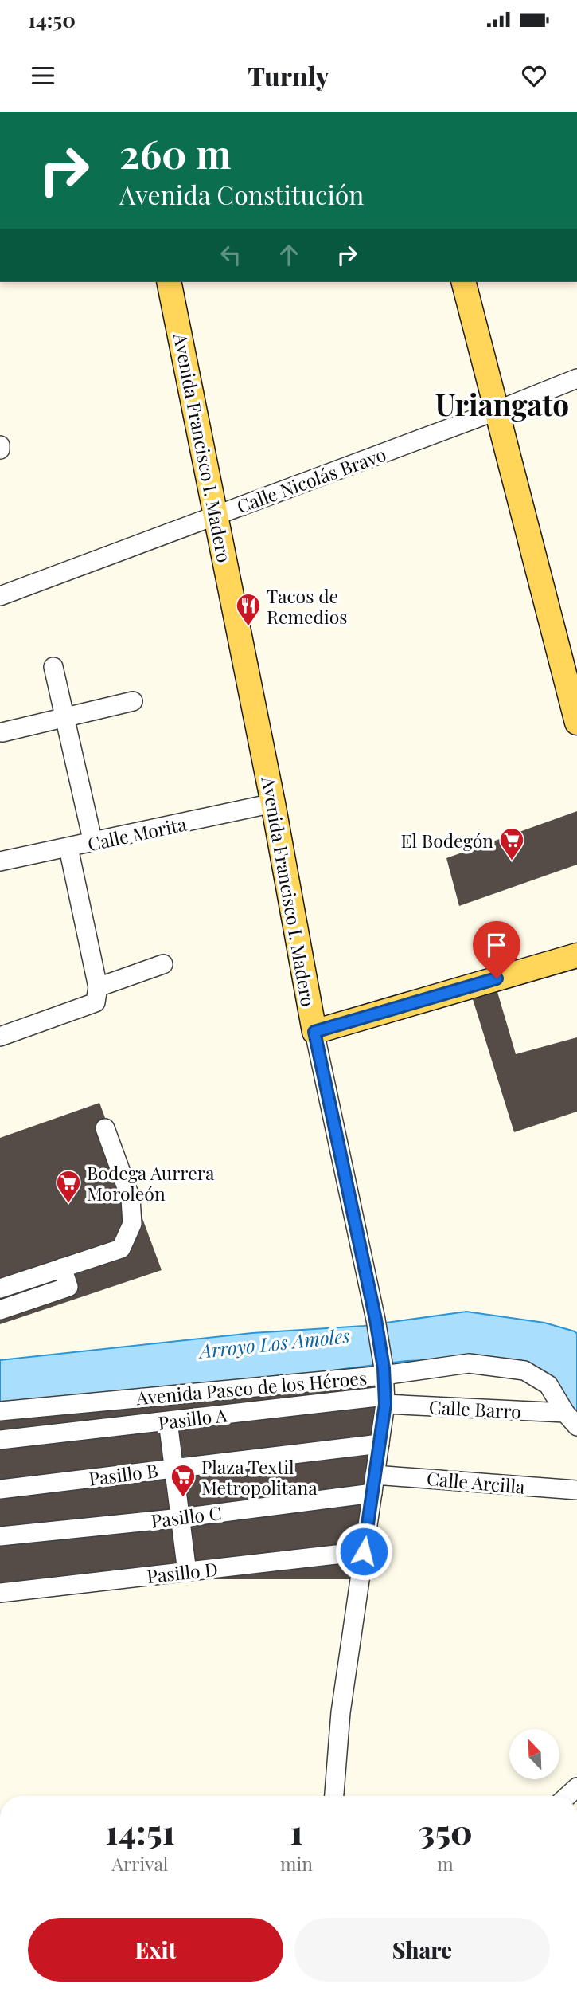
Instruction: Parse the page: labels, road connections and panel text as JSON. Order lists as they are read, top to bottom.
{
  "streets": {
    "main road": ["Avenida Francisco I. Madero"],
    "street": [
      "Calle Nicolás Bravo",
      "Calle Morita",
      "Avenida Paseo de los Héroes",
      "Calle Barro",
      "Pasillo A",
      "Pasillo B",
      "Calle Arcilla",
      "Pasillo C",
      "Pasillo D"
    ]
  },
  "crossings": [
    ["Avenida Francisco I. Madero", "Calle Nicolás Bravo"],
    ["Avenida Francisco I. Madero", "Calle Morita"],
    ["Avenida Francisco I. Madero", "Avenida Paseo de los Héroes"],
    ["Avenida Francisco I. Madero", "Calle Barro"],
    ["Avenida Francisco I. Madero", "Pasillo A"],
    ["Avenida Francisco I. Madero", "Pasillo B"],
    ["Avenida Francisco I. Madero", "Calle Arcilla"],
    ["Avenida Francisco I. Madero", "Pasillo C"],
    ["Avenida Francisco I. Madero", "Pasillo D"],
    ["Avenida Paseo de los Héroes", "Calle Barro"],
    ["Calle Barro", "Pasillo A"]
  ],
  "districts": ["Uriangato"],
  "water": ["Arroyo Los Amoles"],
  "places": {
    "restaurant": ["Tacos de Remedios"],
    "supermarket": ["El Bodegón", "Bodega Aurrera Moroleón", "Plaza Textil Metropolitana"]
  },
  "north": "top left",
  "page": {
    "status": "14:50",
    "header": "Turnly",
    "turn": ["260 m", "Avenida Constitución"],
    "eta": [
      "14:51",
      "Arrival",
      "1",
      "min",
      "350",
      "m"
    ],
    "buttons": ["Exit", "Share"]
  }
}
